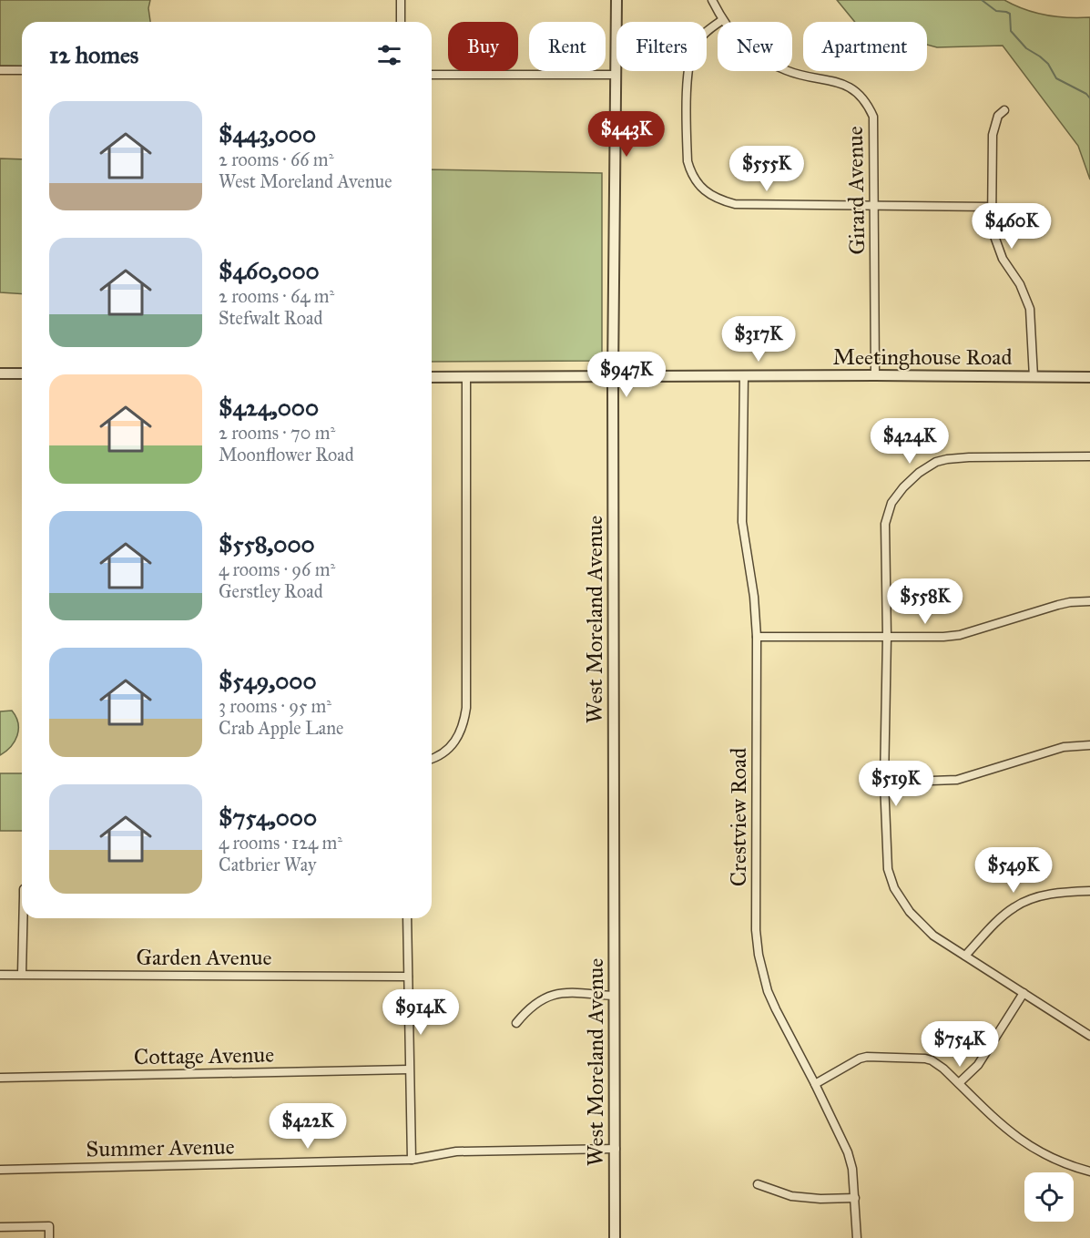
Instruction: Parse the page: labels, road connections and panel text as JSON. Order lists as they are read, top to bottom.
{
  "streets": {
    "street": [
      "Girard Avenue",
      "Meetinghouse Road",
      "West Moreland Avenue",
      "Crestview Road",
      "Garden Avenue",
      "Cottage Avenue",
      "Summer Avenue"
    ]
  },
  "crossings": [
    ["Girard Avenue", "Meetinghouse Road"],
    ["Meetinghouse Road", "West Moreland Avenue"],
    ["Meetinghouse Road", "Crestview Road"],
    ["West Moreland Avenue", "Summer Avenue"]
  ],
  "page": {
    "chip": [
      "Buy",
      "Rent",
      "Filters",
      "New",
      "Apartment"
    ],
    "heading": "12 homes",
    "list": [
      {
        "name": "$443,000",
        "note": "2 rooms · 66 m² · West Moreland Avenue"
      },
      {
        "name": "$460,000",
        "note": "2 rooms · 64 m² · Stefwalt Road"
      },
      {
        "name": "$424,000",
        "note": "2 rooms · 70 m² · Moonflower Road"
      },
      {
        "name": "$558,000",
        "note": "4 rooms · 96 m² · Gerstley Road"
      },
      {
        "name": "$549,000",
        "note": "3 rooms · 95 m² · Crab Apple Lane"
      },
      {
        "name": "$754,000",
        "note": "4 rooms · 124 m² · Catbrier Way"
      }
    ],
    "price": [
      "$443K",
      "$555K",
      "$460K",
      "$317K",
      "$947K",
      "$424K",
      "$558K",
      "$519K",
      "$549K",
      "$914K",
      "$754K",
      "$422K"
    ]
  }
}
